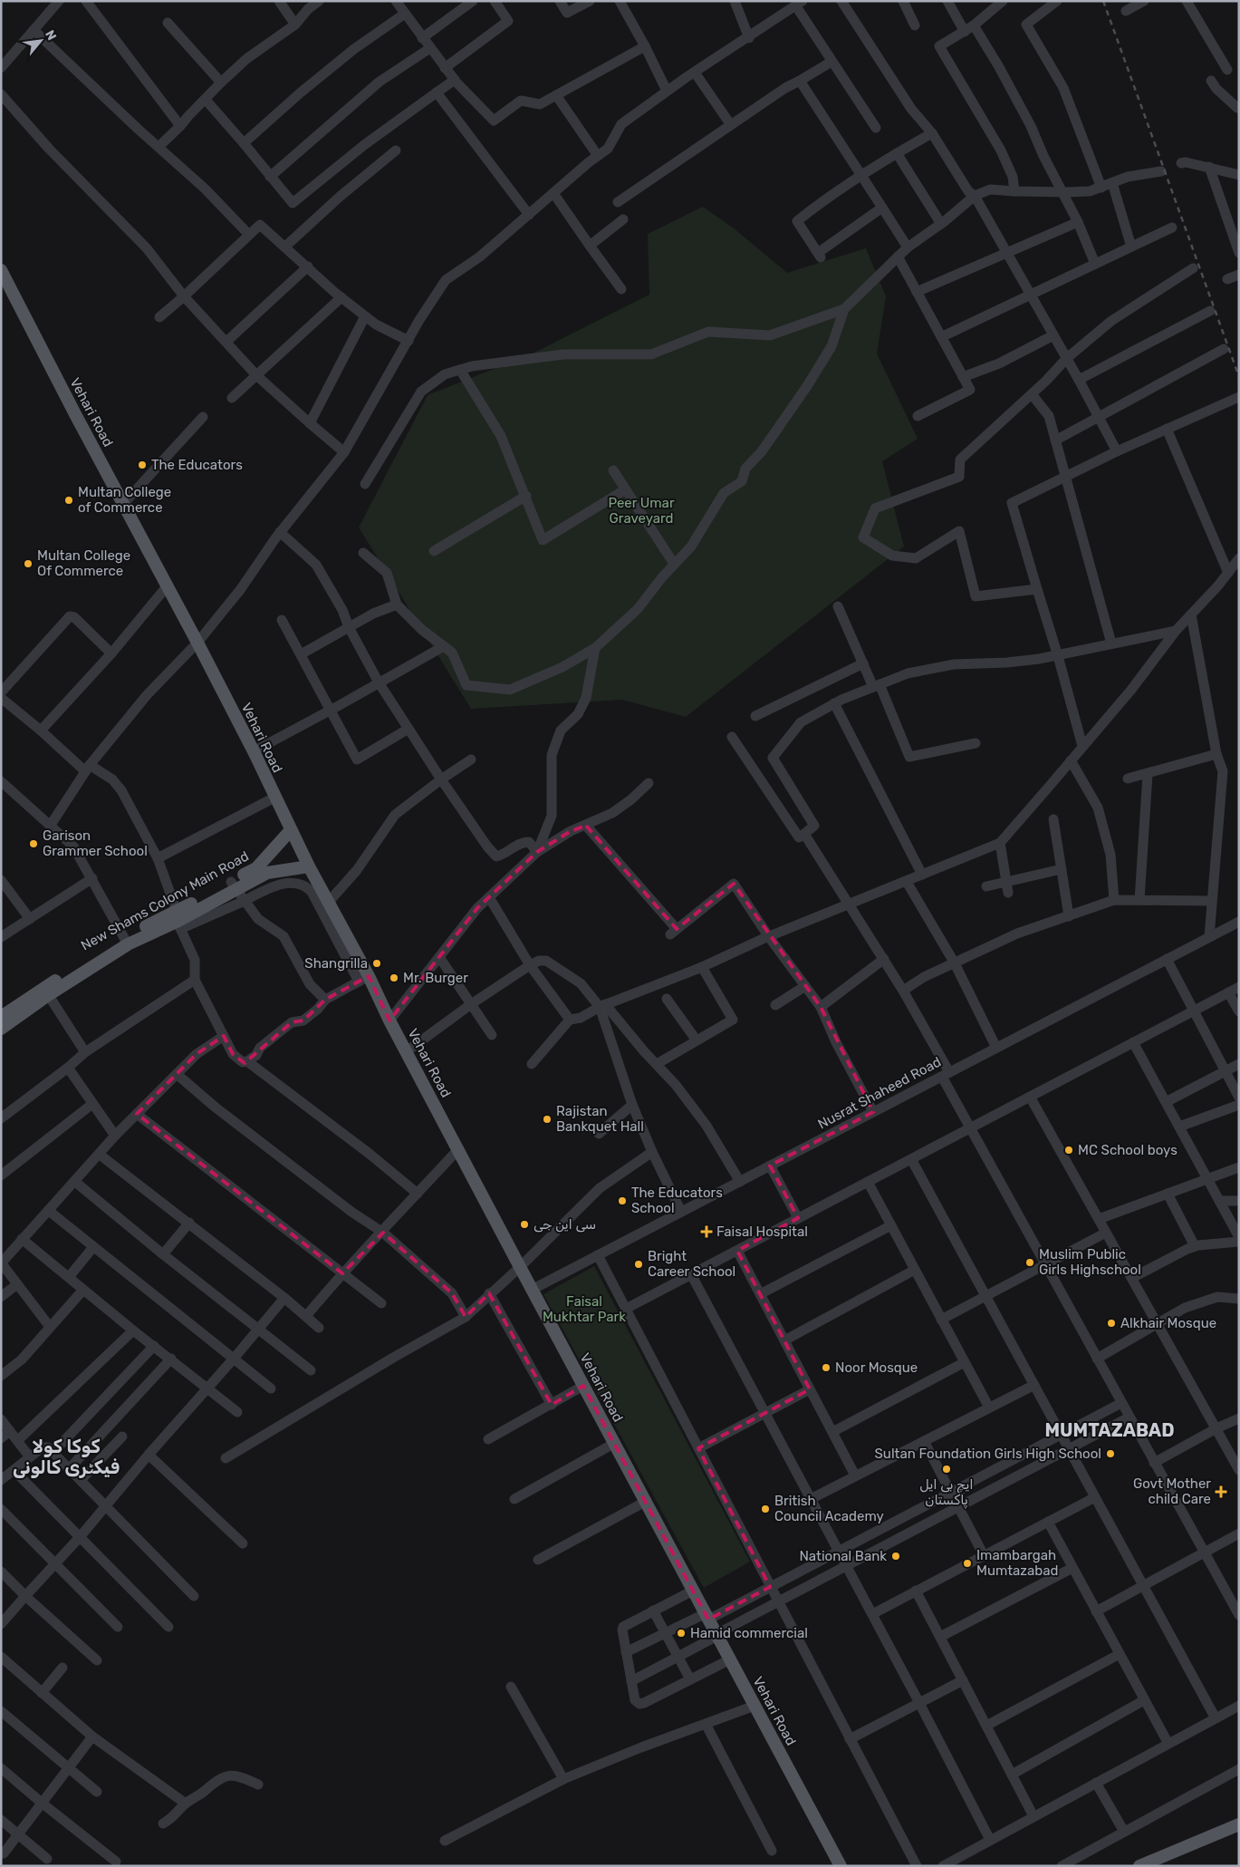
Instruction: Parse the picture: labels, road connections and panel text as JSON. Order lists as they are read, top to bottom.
{
  "streets": {
    "main road": ["Vehari Road", "New Shams Colony Main Road"],
    "street": ["Nusrat Shaheed Road"]
  },
  "crossings": [
    ["Vehari Road", "New Shams Colony Main Road"],
    ["Vehari Road", "Nusrat Shaheed Road"]
  ],
  "districts": ["MUMTAZABAD", "کوکا کولا فیکٹری کالونی"],
  "parks": ["Peer Umar Graveyard", "Faisal Mukhtar Park"],
  "places": {
    "other": [
      "The Educators",
      "Multan College of Commerce",
      "Multan College Of Commerce",
      "Garison Grammer School",
      "Shangrilla",
      "Mr. Burger",
      "Rajistan Bankquet Hall",
      "MC School boys",
      "The Educators School",
      "سی این جی",
      "Muslim Public Girls Highschool",
      "Bright Career School",
      "Alkhair Mosque",
      "Noor Mosque",
      "Sultan Foundation Girls High School",
      "ایچ بی ایل پاکستان",
      "British Council Academy",
      "National Bank",
      "Imambargah Mumtazabad",
      "Hamid commercial"
    ],
    "health": ["Faisal Hospital", "Govt Mother child Care"]
  },
  "north": "top right"
}
